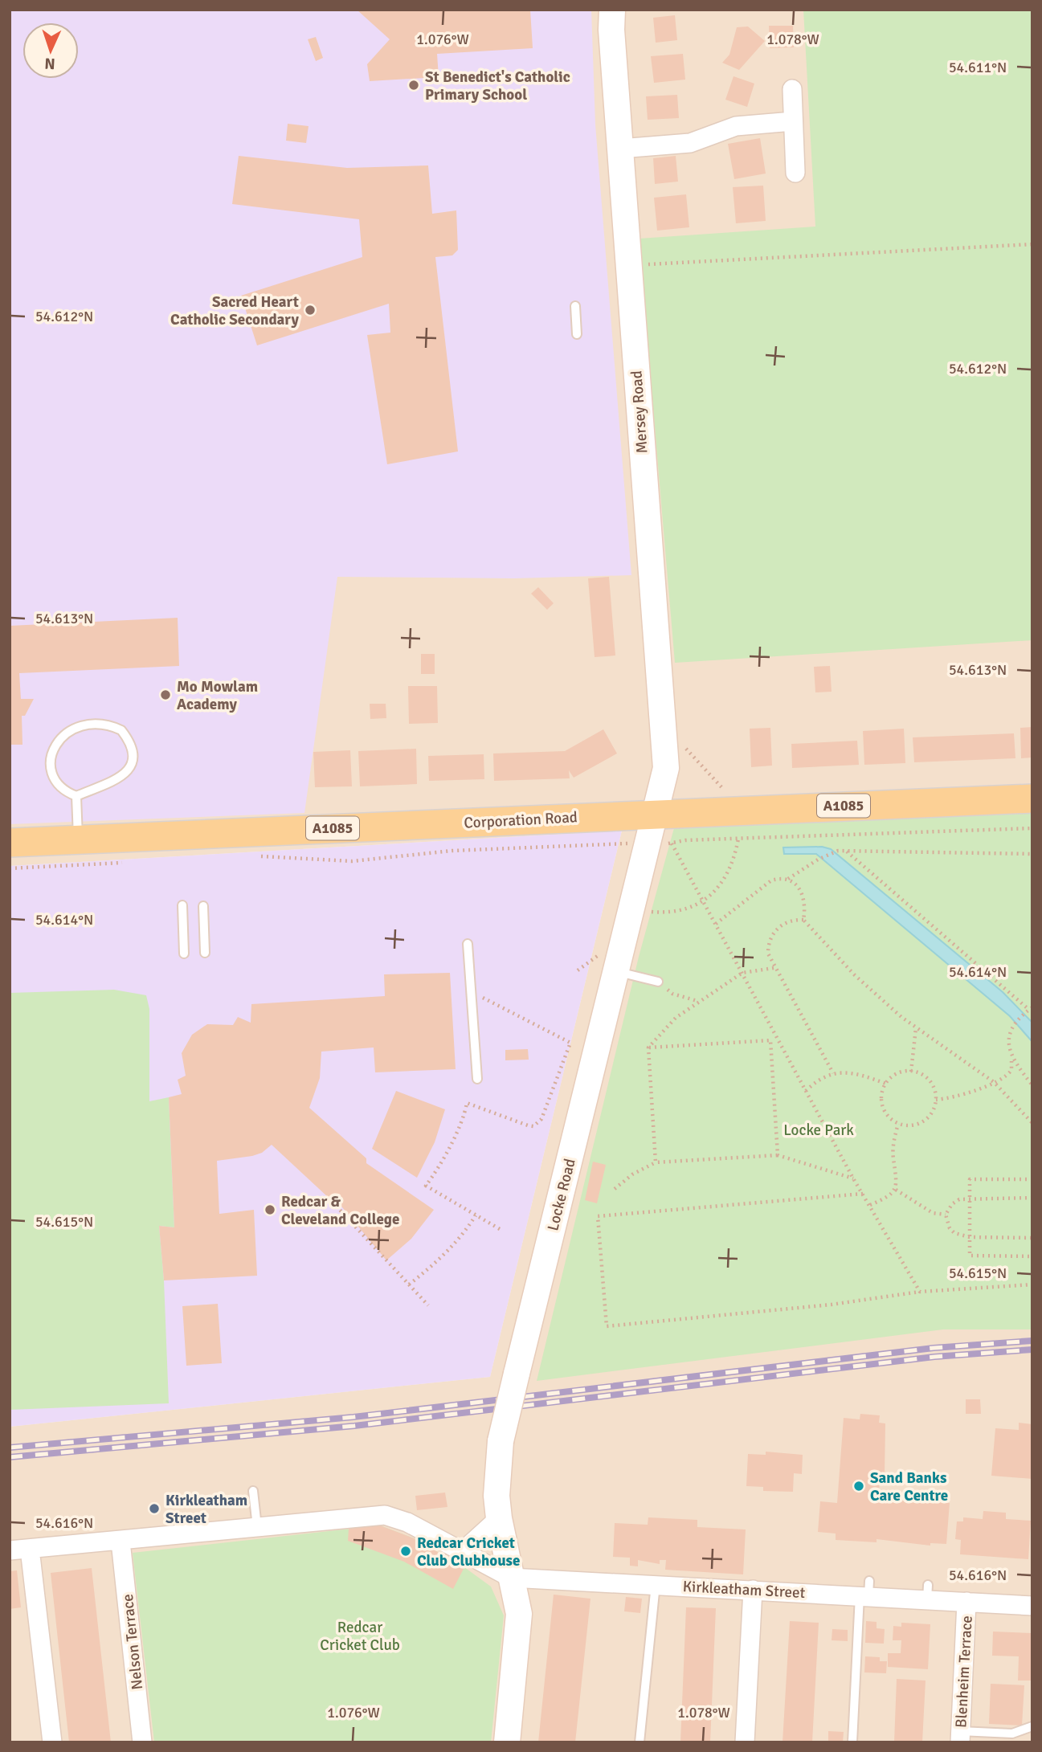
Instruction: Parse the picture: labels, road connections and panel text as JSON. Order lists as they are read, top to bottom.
{
  "streets": {
    "main road": ["A1085", "Corporation Road"],
    "street": [
      "Mersey Road",
      "Locke Road",
      "Kirkleatham Street",
      "Nelson Terrace",
      "Blenheim Terrace"
    ]
  },
  "crossings": [
    ["Mersey Road", "Corporation Road"],
    ["Mersey Road", "Locke Road"],
    ["Corporation Road", "Locke Road"],
    ["Locke Road", "Kirkleatham Street"],
    ["Kirkleatham Street", "Nelson Terrace"],
    ["Kirkleatham Street", "Blenheim Terrace"]
  ],
  "parks": ["Locke Park", "Redcar Cricket Club"],
  "places": [
    "St Benedict's Catholic Primary School",
    "Sacred Heart Catholic Secondary",
    "Mo Mowlam Academy",
    "Redcar & Cleveland College",
    "Sand Banks Care Centre",
    "Kirkleatham Street",
    "Redcar Cricket Club Clubhouse"
  ],
  "north": "bottom",
  "coordinates": [
    "1.076°W",
    "1.078°W",
    "54.611°N",
    "54.612°N",
    "54.613°N",
    "54.614°N",
    "54.615°N",
    "54.616°N"
  ]
}
